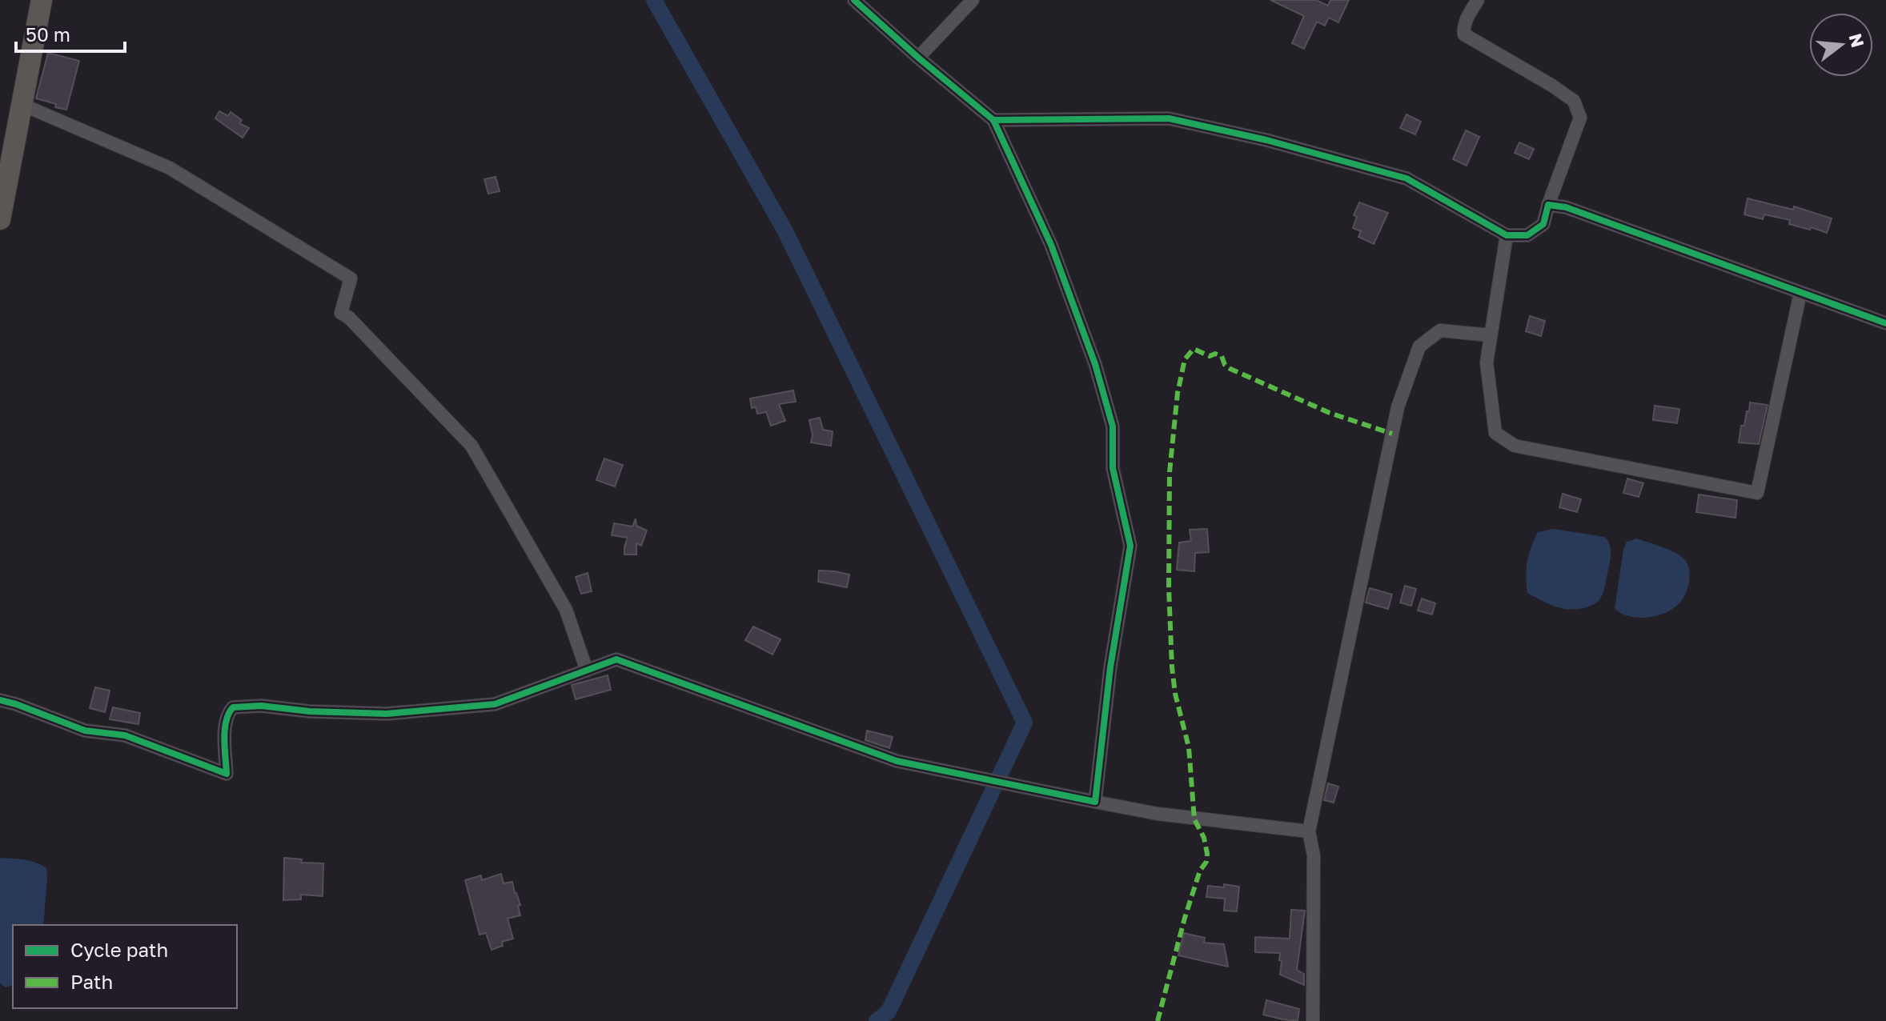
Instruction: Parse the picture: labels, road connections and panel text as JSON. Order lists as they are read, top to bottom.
{
  "legend": ["Cycle path", "Path"],
  "scale_bar": "50 m",
  "north": "right"
}
